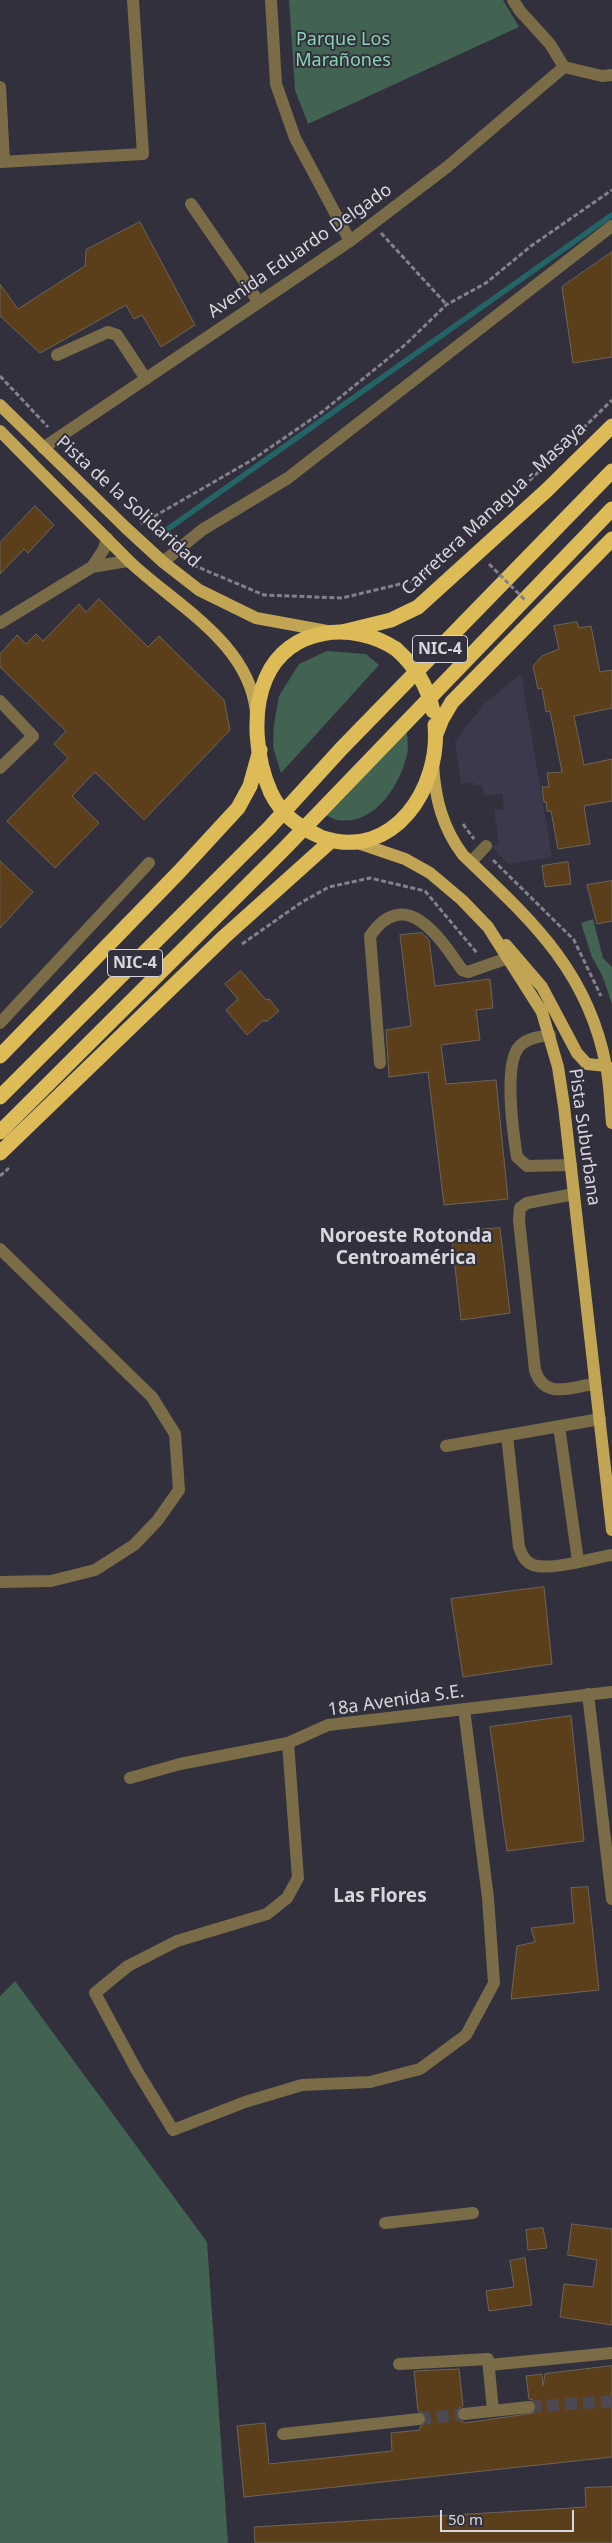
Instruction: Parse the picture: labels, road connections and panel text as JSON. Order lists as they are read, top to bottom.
{
  "streets": {
    "highway": ["Carretera Managua - Masaya", "NIC-4"],
    "main road": ["Pista de la Solidaridad", "Pista Suburbana"],
    "street": ["Avenida Eduardo Delgado", "18a Avenida S.E."]
  },
  "crossings": [
    ["Avenida Eduardo Delgado", "Pista de la Solidaridad"],
    ["Pista de la Solidaridad", "Carretera Managua - Masaya"]
  ],
  "districts": ["Noroeste Rotonda Centroamérica", "Las Flores"],
  "parks": ["Parque Los Marañones"],
  "scale_bar": "50 m"
}
